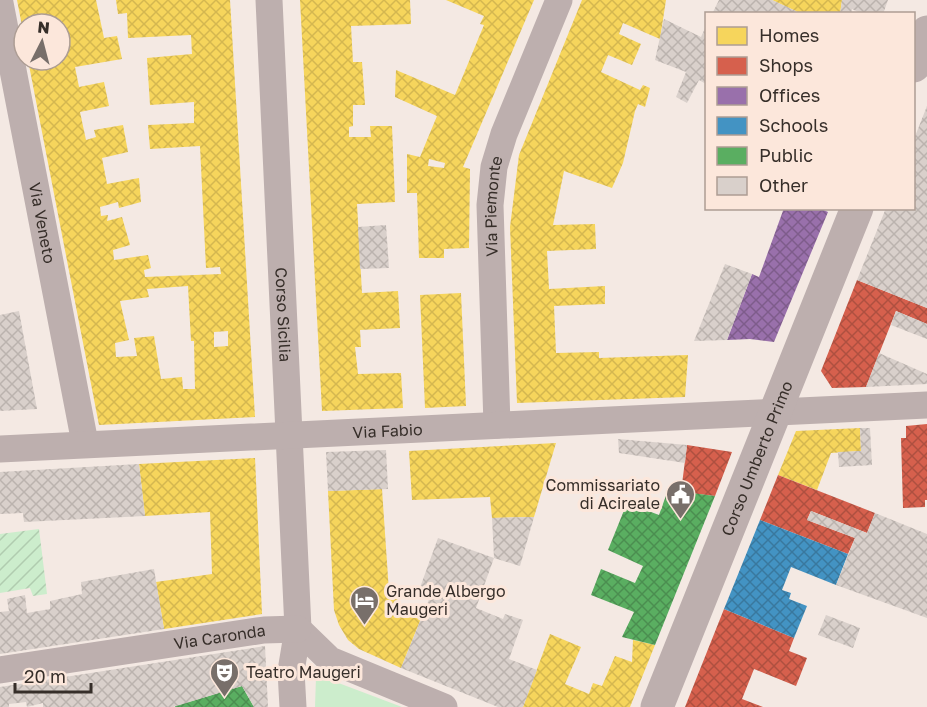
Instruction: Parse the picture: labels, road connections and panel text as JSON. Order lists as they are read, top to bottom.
{
  "streets": {
    "street": [
      "Via Piemonte",
      "Via Veneto",
      "Corso Sicilia",
      "Via Fabio",
      "Corso Umberto Primo",
      "Via Caronda"
    ]
  },
  "crossings": [
    ["Via Piemonte", "Via Fabio"],
    ["Via Veneto", "Via Fabio"],
    ["Corso Sicilia", "Via Fabio"],
    ["Corso Sicilia", "Via Caronda"],
    ["Via Fabio", "Corso Umberto Primo"]
  ],
  "places": {
    "public building": ["Commissariato di Acireale"],
    "hotel": ["Grande Albergo Maugeri"],
    "theatre": ["Teatro Maugeri"]
  },
  "legend": [
    "Homes",
    "Shops",
    "Offices",
    "Schools",
    "Public",
    "Other"
  ],
  "scale_bar": "20 m",
  "north": "top"
}
